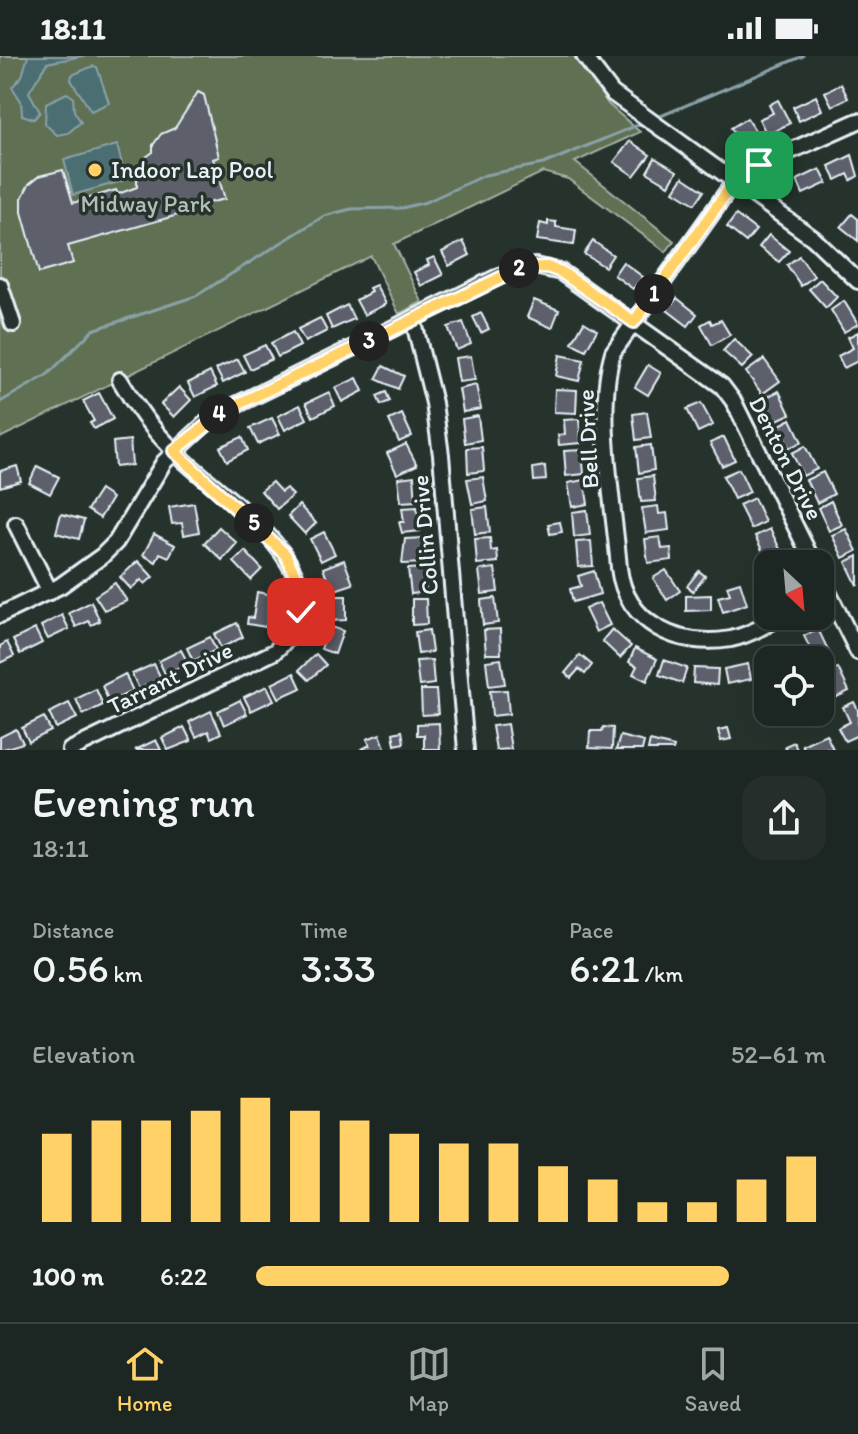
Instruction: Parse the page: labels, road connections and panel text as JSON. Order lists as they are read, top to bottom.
{
  "streets": {
    "street": [
      "Bell Drive",
      "Denton Drive",
      "Collin Drive",
      "Tarrant Drive"
    ]
  },
  "crossings": [
    ["Bell Drive", "Denton Drive"],
    ["Denton Drive", "Collin Drive"],
    ["Denton Drive", "Tarrant Drive"]
  ],
  "parks": ["Midway Park"],
  "places": ["Indoor Lap Pool"],
  "north": "bottom right",
  "page": {
    "status": "18:11",
    "pins": [
      "2",
      "1",
      "3",
      "4",
      "5"
    ],
    "heading": ["Evening run", "18:11"],
    "stats": [
      ["Distance", "0.56 km"],
      ["Time", "3:33"],
      ["Pace", "6:21 /km"]
    ],
    "chart": ["Elevation", "52–61 m"],
    "list": [
      {
        "name": "100 m",
        "note": "6:22"
      }
    ],
    "tabs": ["Home", "Map", "Saved"]
  }
}
